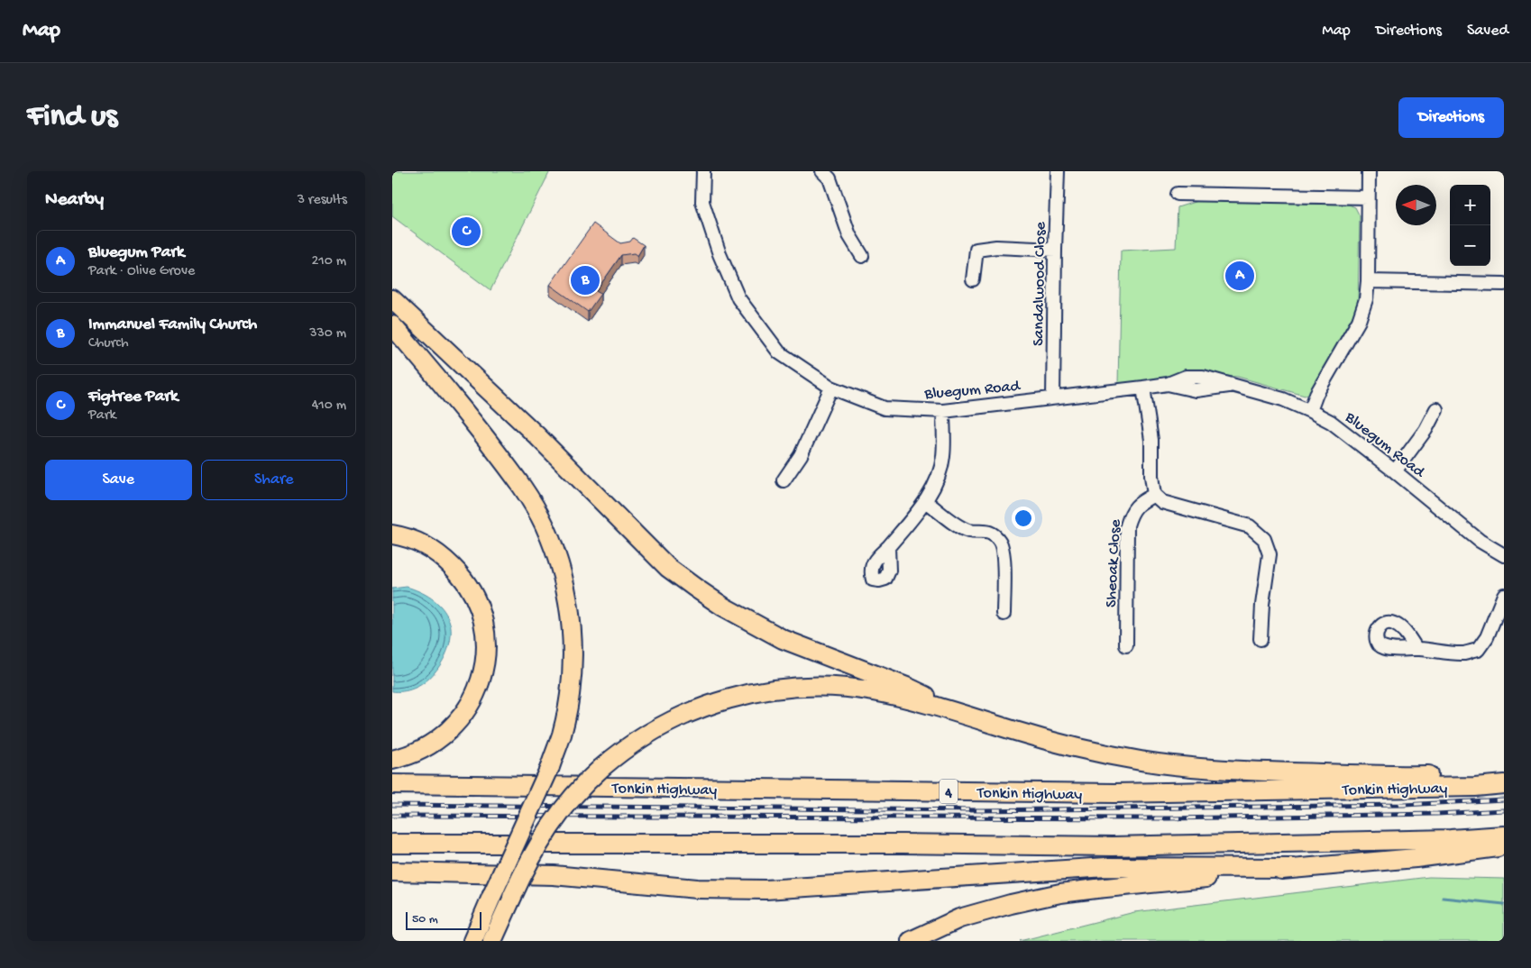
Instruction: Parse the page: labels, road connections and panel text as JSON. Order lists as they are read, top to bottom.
{
  "streets": {
    "highway": ["Tonkin Highway", "4"],
    "street": ["Sandalwood Close", "Bluegum Road", "Sheoak Close"]
  },
  "crossings": [
    ["Sandalwood Close", "Bluegum Road"]
  ],
  "scale_bar": "50 m",
  "north": "left",
  "page": {
    "header": "Map",
    "nav": ["Map", "Directions", "Saved"],
    "buttons": [
      "Directions",
      ["Save", "Share"]
    ],
    "title": "Find us",
    "heading": ["Nearby", "3 results"],
    "map_buttons": ["+", "−"],
    "pins": ["C", "A", "B"],
    "list": [
      {
        "mark": "A",
        "name": "Bluegum Park",
        "note": "Park · Olive Grove",
        "value": "210 m"
      },
      {
        "mark": "B",
        "name": "Immanuel Family Church",
        "note": "Church",
        "value": "330 m"
      },
      {
        "mark": "C",
        "name": "Figtree Park",
        "note": "Park",
        "value": "410 m"
      }
    ],
    "scale": "50 m"
  }
}
